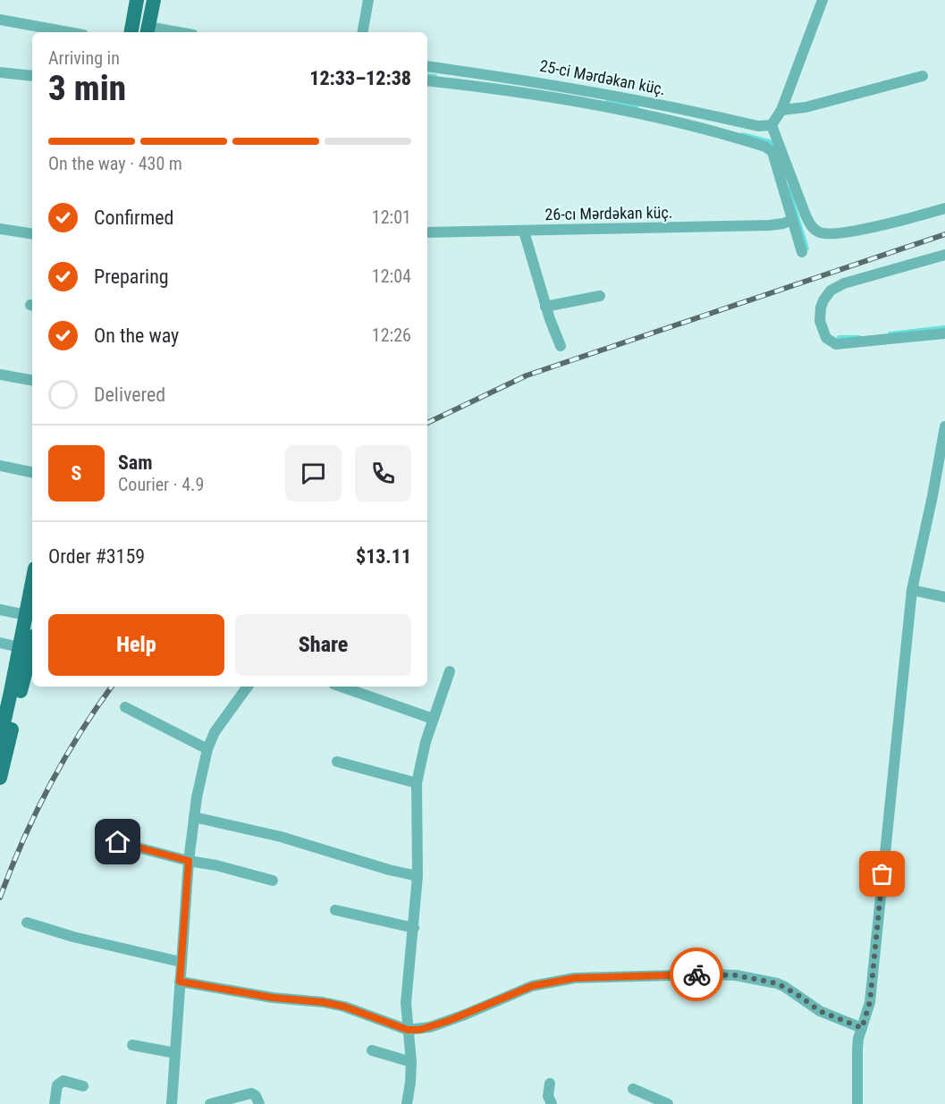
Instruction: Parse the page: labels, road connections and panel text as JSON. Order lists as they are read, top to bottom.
{
  "streets": {
    "street": ["25-ci Mərdəkan küç.", "26-cı Mərdəkan küç."]
  },
  "page": {
    "heading": ["3 min", "Arriving in", "12:33–12:38"],
    "panel": [
      "Sam",
      "Courier · 4.9",
      "Order #3159",
      "$13.11"
    ],
    "bar": "On the way · 430 m",
    "list": [
      ["Confirmed", "12:01"],
      ["Preparing", "12:04"],
      ["On the way", "12:26"],
      "Delivered"
    ],
    "round": "S",
    "buttons": ["Help", "Share"]
  }
}
